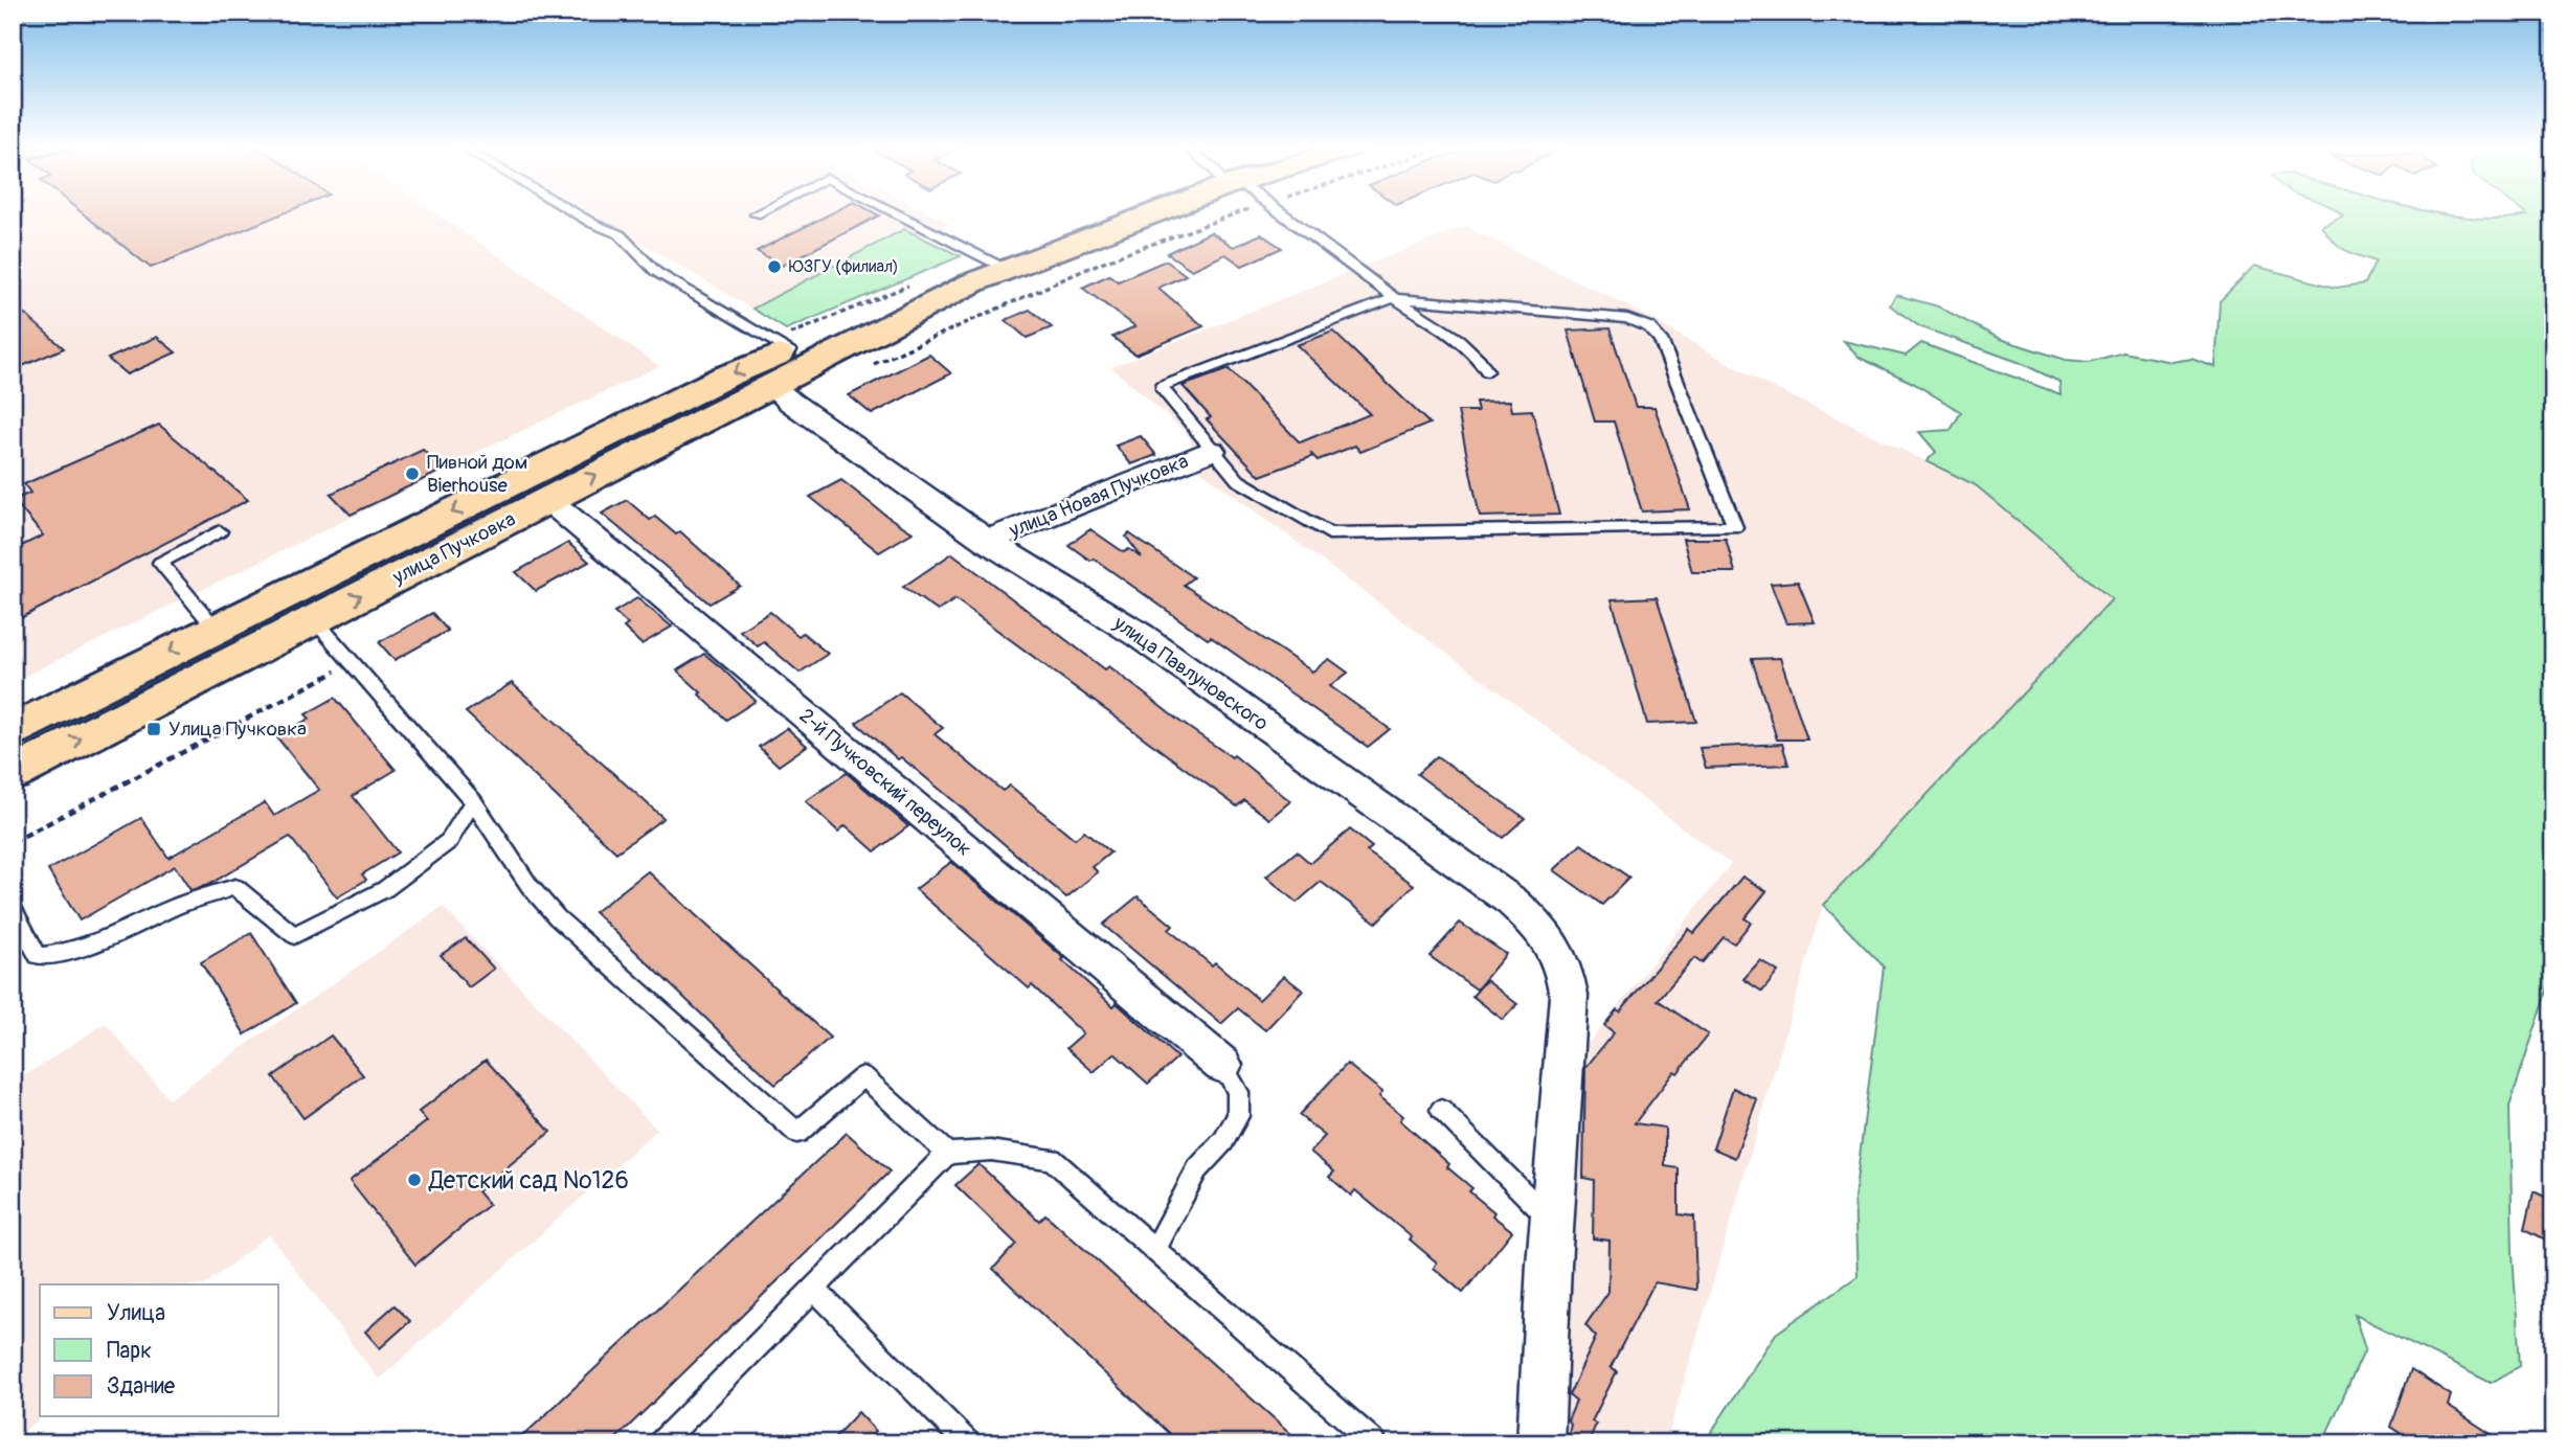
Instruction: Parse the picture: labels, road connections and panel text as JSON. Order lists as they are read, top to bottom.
{
  "streets": {
    "main road": ["улица Пучковка"],
    "street": ["улица Новая Пучковка", "улица Павлуновского", "2-й Пучковский переулок"]
  },
  "crossings": [
    ["улица Новая Пучковка", "улица Павлуновского"],
    ["улица Пучковка", "улица Павлуновского"],
    ["улица Пучковка", "2-й Пучковский переулок"]
  ],
  "places": {
    "other": ["ЮЗГУ (филиал)", "Пивной дом Bierhouse", "Детский сад №126"],
    "transit": ["Улица Пучковка"]
  },
  "legend": ["Улица", "Парк", "Здание"]
}
